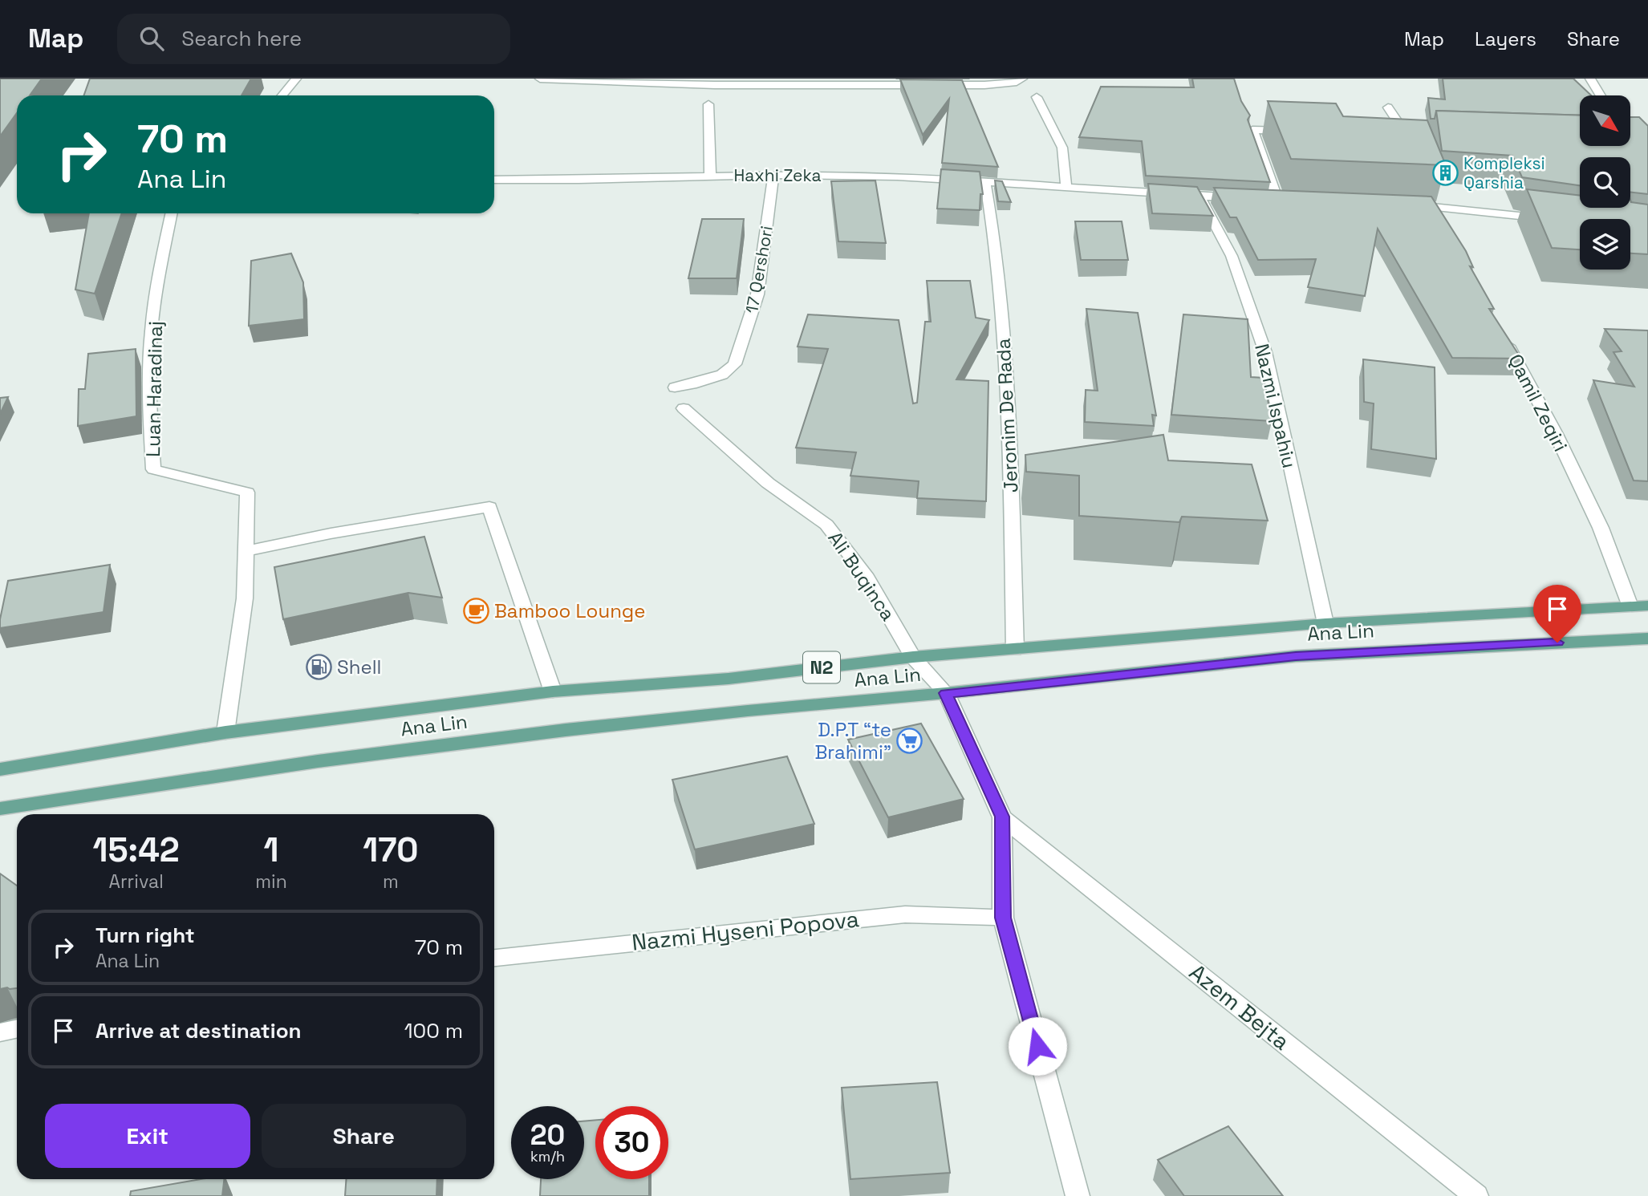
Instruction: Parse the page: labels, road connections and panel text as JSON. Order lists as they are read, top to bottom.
{
  "streets": {
    "main road": ["Ana Lin", "N2"],
    "street": [
      "Haxhi Zeka",
      "17 Qershori",
      "Luan Haradinaj",
      "Qamil Zeqiri",
      "Nazmi Ispahiu",
      "Jeronim De Rada",
      "Ali Buqinca",
      "Nazmi Hyseni Popova",
      "Azem Bejta"
    ]
  },
  "crossings": [
    ["Haxhi Zeka", "17 Qershori"],
    ["Haxhi Zeka", "Nazmi Ispahiu"],
    ["Haxhi Zeka", "Jeronim De Rada"],
    ["Luan Haradinaj", "Ana Lin"],
    ["Qamil Zeqiri", "Ana Lin"],
    ["Nazmi Ispahiu", "Ana Lin"],
    ["Jeronim De Rada", "Ana Lin"],
    ["Ali Buqinca", "Ana Lin"],
    ["Ali Buqinca", "Azem Bejta"]
  ],
  "places": {
    "building": ["Kompleksi Qarshia"],
    "cafe": ["Bamboo Lounge"],
    "fuel station": ["Shell"],
    "supermarket": ["D.P.T “te Brahimi”"]
  },
  "north": "bottom right",
  "page": {
    "header": "Map",
    "search": "Search here",
    "nav": ["Map", "Layers", "Share"],
    "turn": ["70 m", "Ana Lin"],
    "eta": [
      "15:42",
      "Arrival",
      "1",
      "min",
      "170",
      "m"
    ],
    "list": [
      {
        "name": "Turn right",
        "note": "Ana Lin",
        "value": "70 m"
      },
      {
        "name": "Arrive at destination",
        "value": "100 m"
      }
    ],
    "buttons": ["Exit", "Share"],
    "speed": "20 km/h",
    "limit": "30"
  }
}
